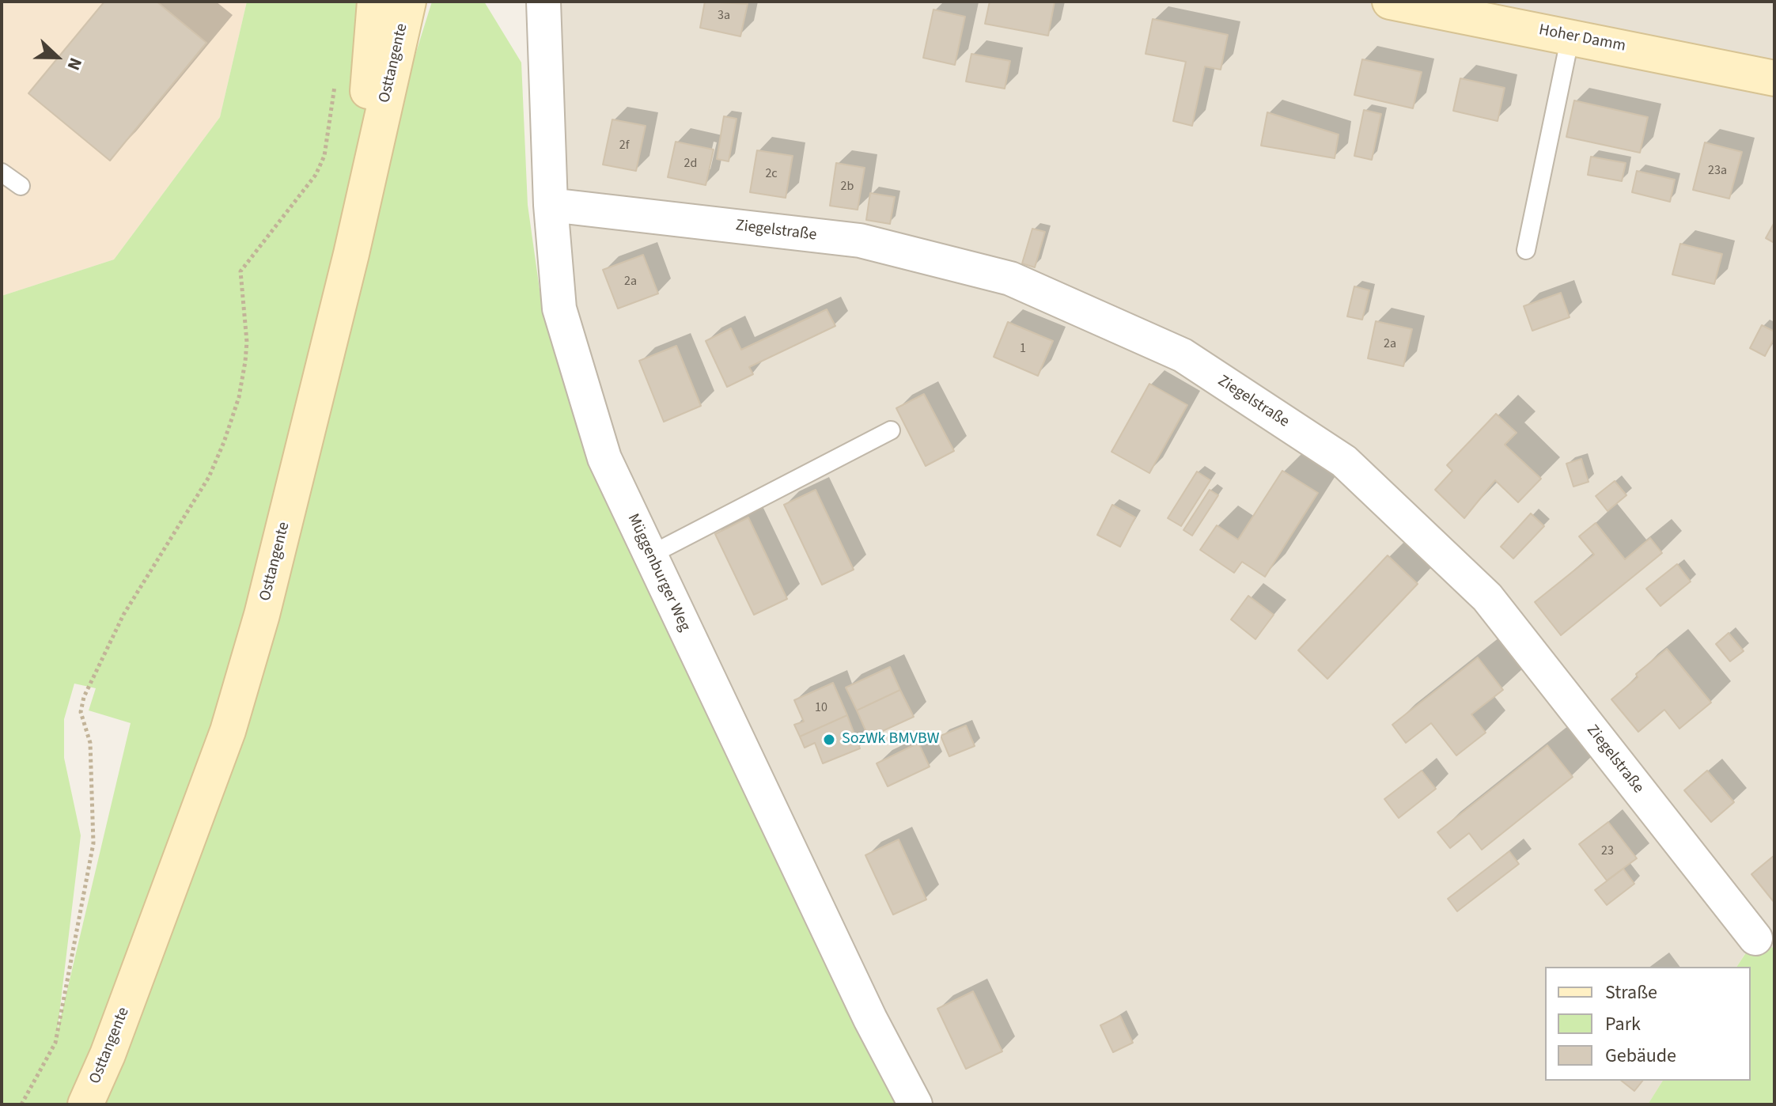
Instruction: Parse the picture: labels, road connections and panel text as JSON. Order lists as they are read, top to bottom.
{
  "streets": {
    "main road": ["Hoher Damm", "Osttangente"],
    "street": ["Ziegelstraße", "Müggenburger Weg"]
  },
  "crossings": [
    ["Ziegelstraße", "Müggenburger Weg"]
  ],
  "places": ["SozWk BMVBW"],
  "house_numbers": [
    "3a",
    "2f",
    "2d",
    "23a",
    "2c",
    "2b",
    "2a",
    "2a",
    "1",
    "10",
    "23"
  ],
  "legend": ["Straße", "Park", "Gebäude"],
  "north": "right"
}
